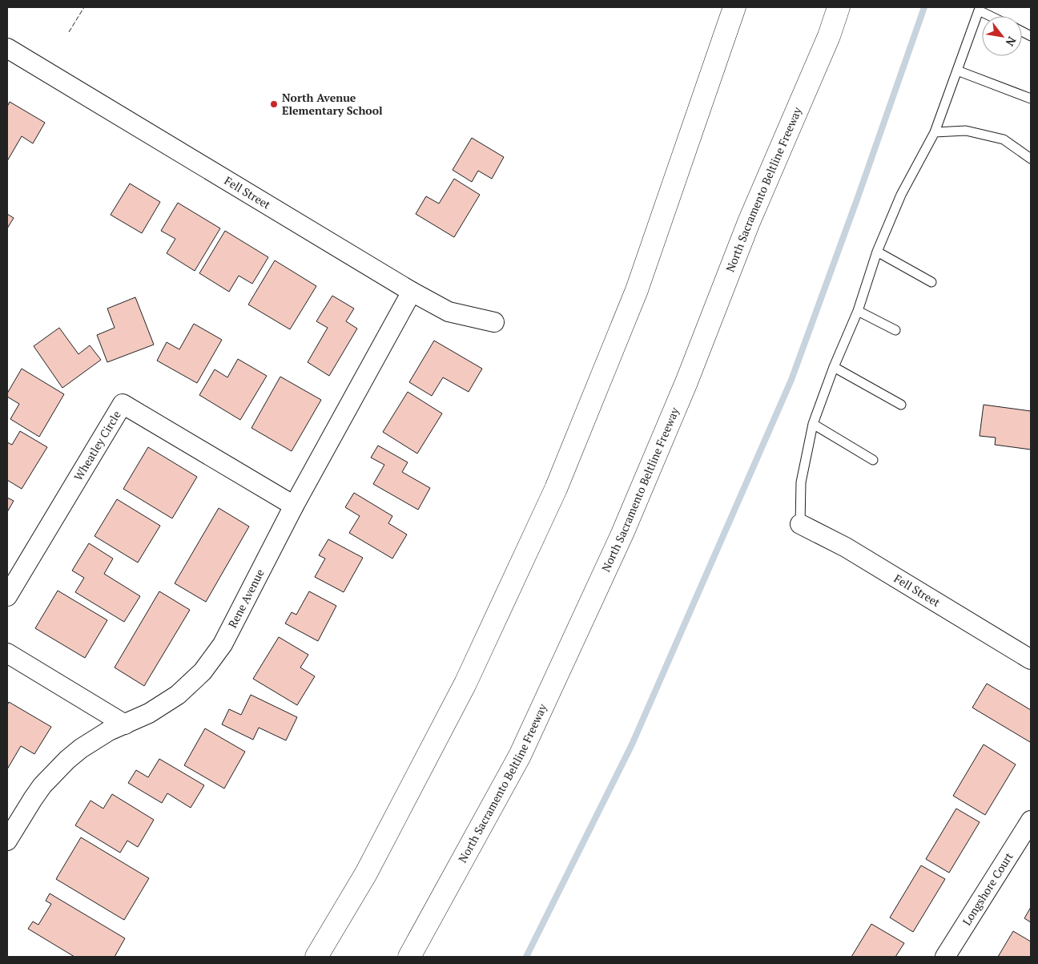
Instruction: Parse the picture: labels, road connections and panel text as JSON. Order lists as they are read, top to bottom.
{
  "streets": {
    "highway": ["North Sacramento Beltline Freeway"],
    "street": [
      "Fell Street",
      "Wheatley Circle",
      "Rene Avenue",
      "Longshore Court"
    ]
  },
  "crossings": [
    ["Fell Street", "Rene Avenue"],
    ["Wheatley Circle", "Rene Avenue"]
  ],
  "places": ["North Avenue Elementary School"],
  "north": "bottom right"
}
